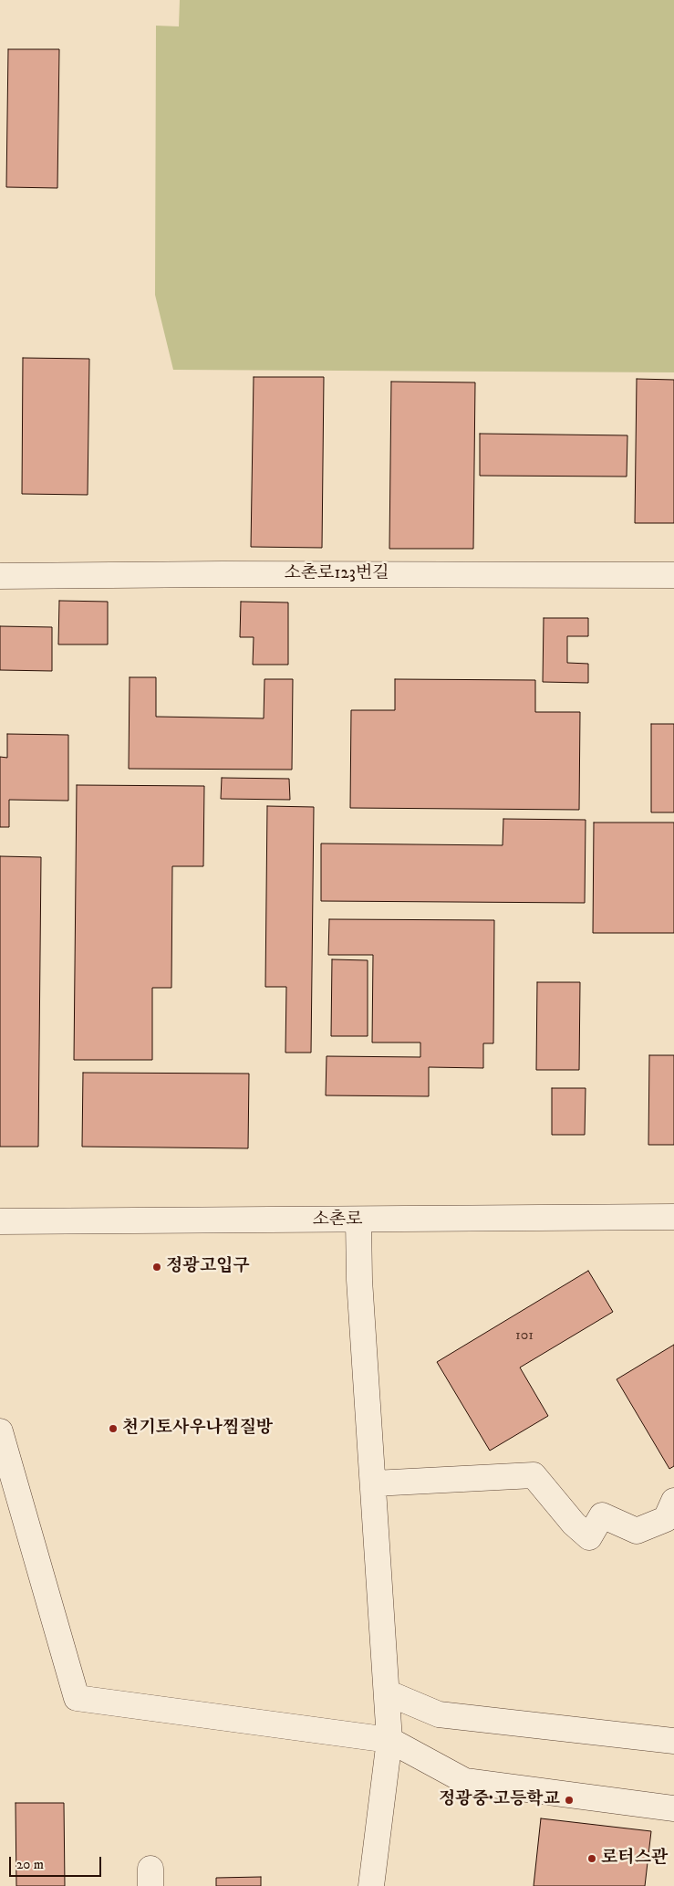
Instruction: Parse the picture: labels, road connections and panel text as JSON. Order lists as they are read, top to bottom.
{
  "streets": {
    "street": ["소촌로123번길", "소촌로"]
  },
  "places": [
    "정광고입구",
    "천기토사우나찜질방",
    "정광중·고등학교",
    "로터스관"
  ],
  "house_numbers": ["101"],
  "scale_bar": "20 m"
}
